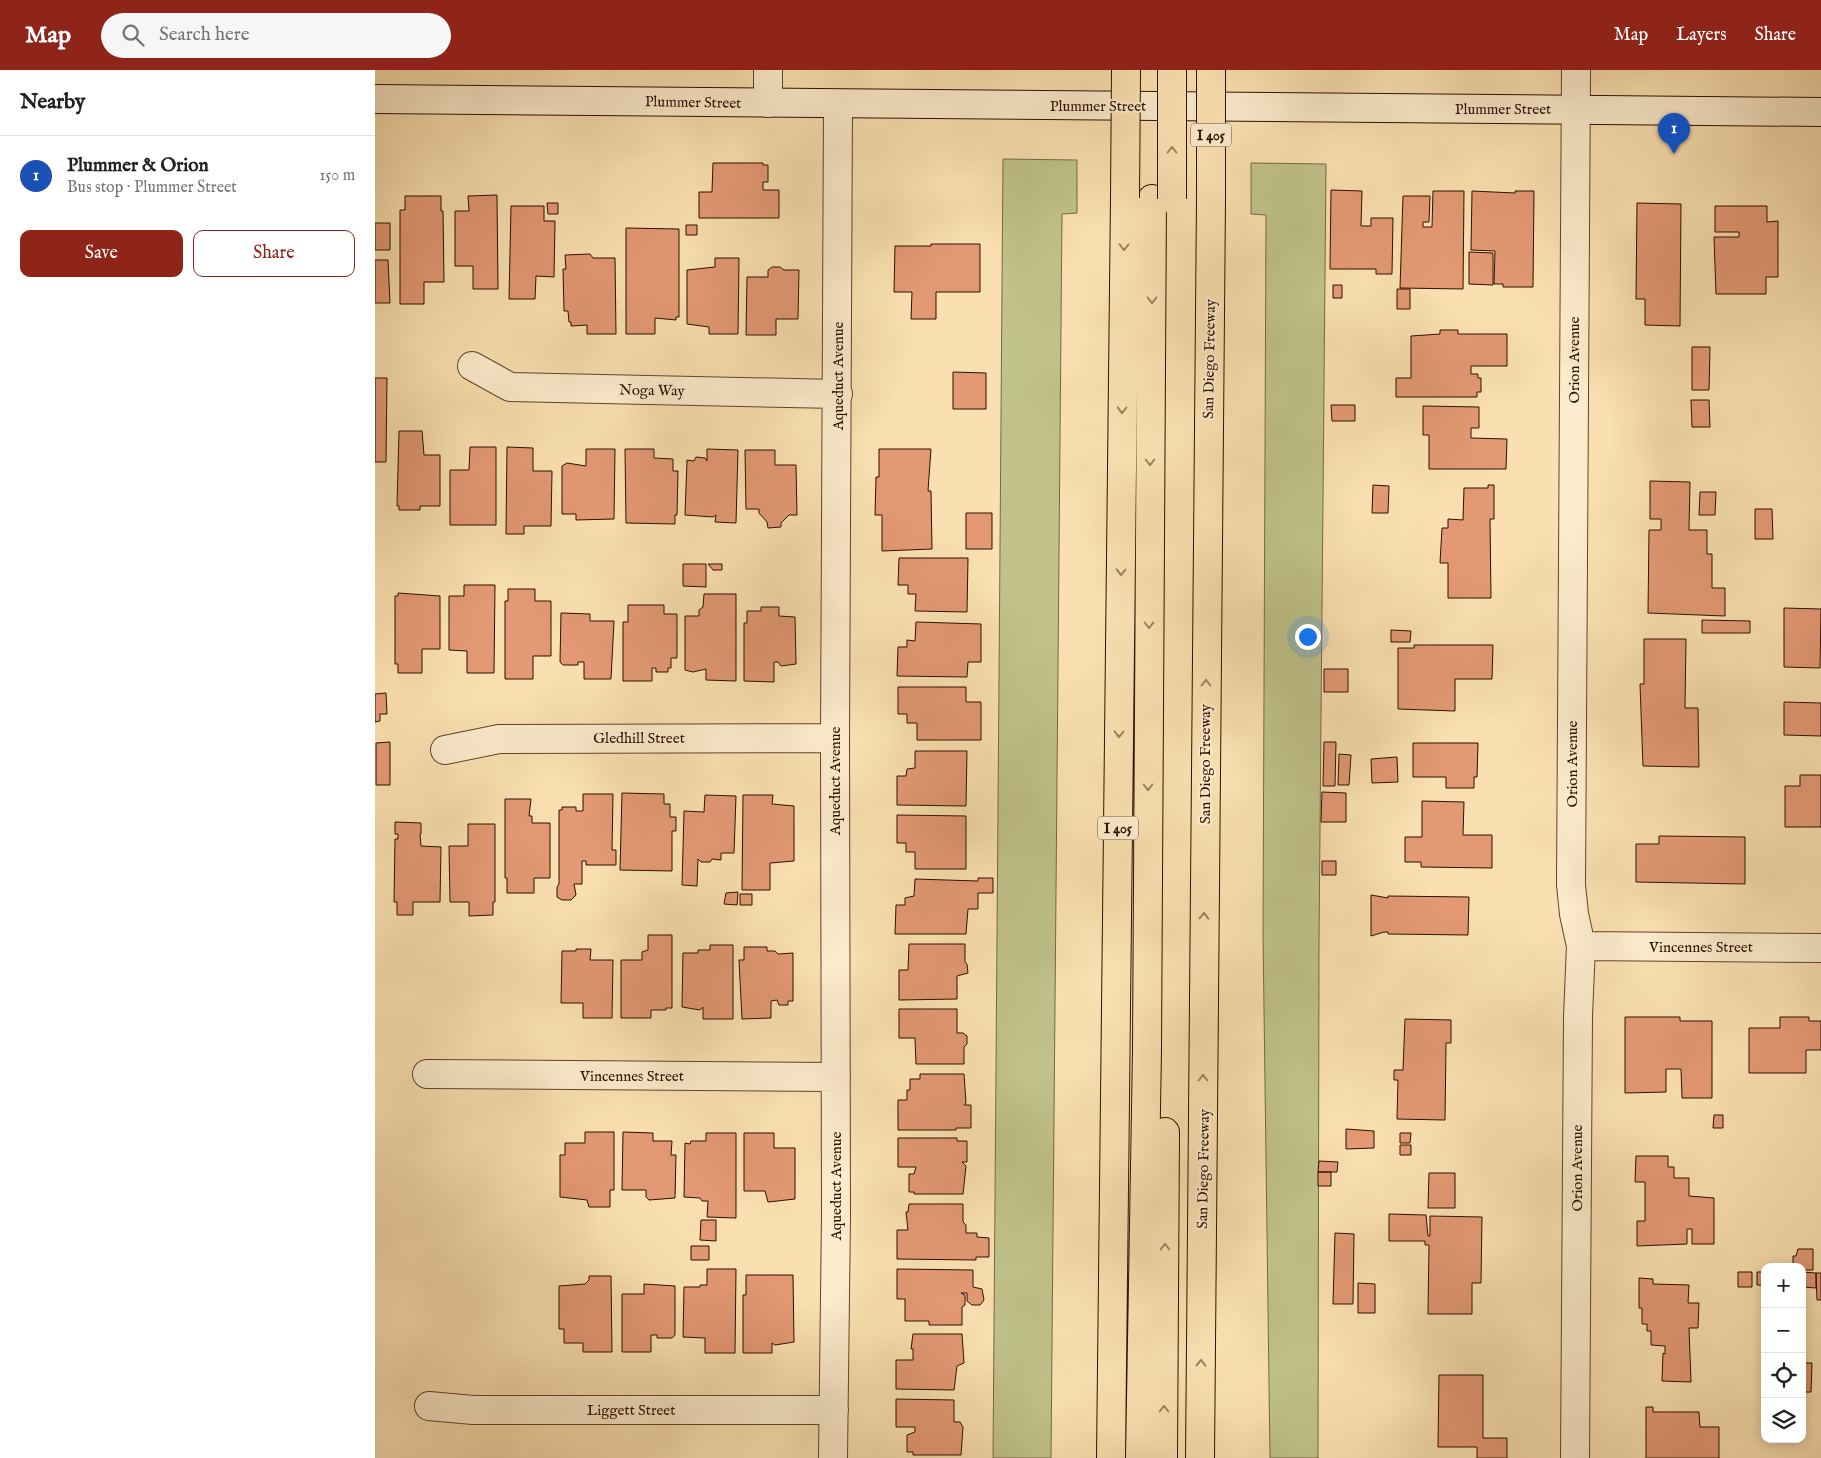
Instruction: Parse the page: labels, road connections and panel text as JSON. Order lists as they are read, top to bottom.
{
  "streets": {
    "highway": ["I 405", "San Diego Freeway"],
    "street": [
      "Plummer Street",
      "Orion Avenue",
      "Aqueduct Avenue",
      "Noga Way",
      "Gledhill Street",
      "Vincennes Street",
      "Liggett Street"
    ]
  },
  "crossings": [
    ["Plummer Street", "Orion Avenue"],
    ["Plummer Street", "Aqueduct Avenue"],
    ["Orion Avenue", "Vincennes Street"],
    ["Aqueduct Avenue", "Noga Way"],
    ["Aqueduct Avenue", "Gledhill Street"],
    ["Aqueduct Avenue", "Vincennes Street"],
    ["Aqueduct Avenue", "Liggett Street"]
  ],
  "page": {
    "header": "Map",
    "search": "Search here",
    "nav": ["Map", "Layers", "Share"],
    "heading": "Nearby",
    "pins": "1",
    "list": [
      {
        "mark": "1",
        "name": "Plummer & Orion",
        "note": "Bus stop · Plummer Street",
        "value": "150 m"
      }
    ],
    "buttons": ["Save", "Share"],
    "map_buttons": ["+", "−"]
  }
}
